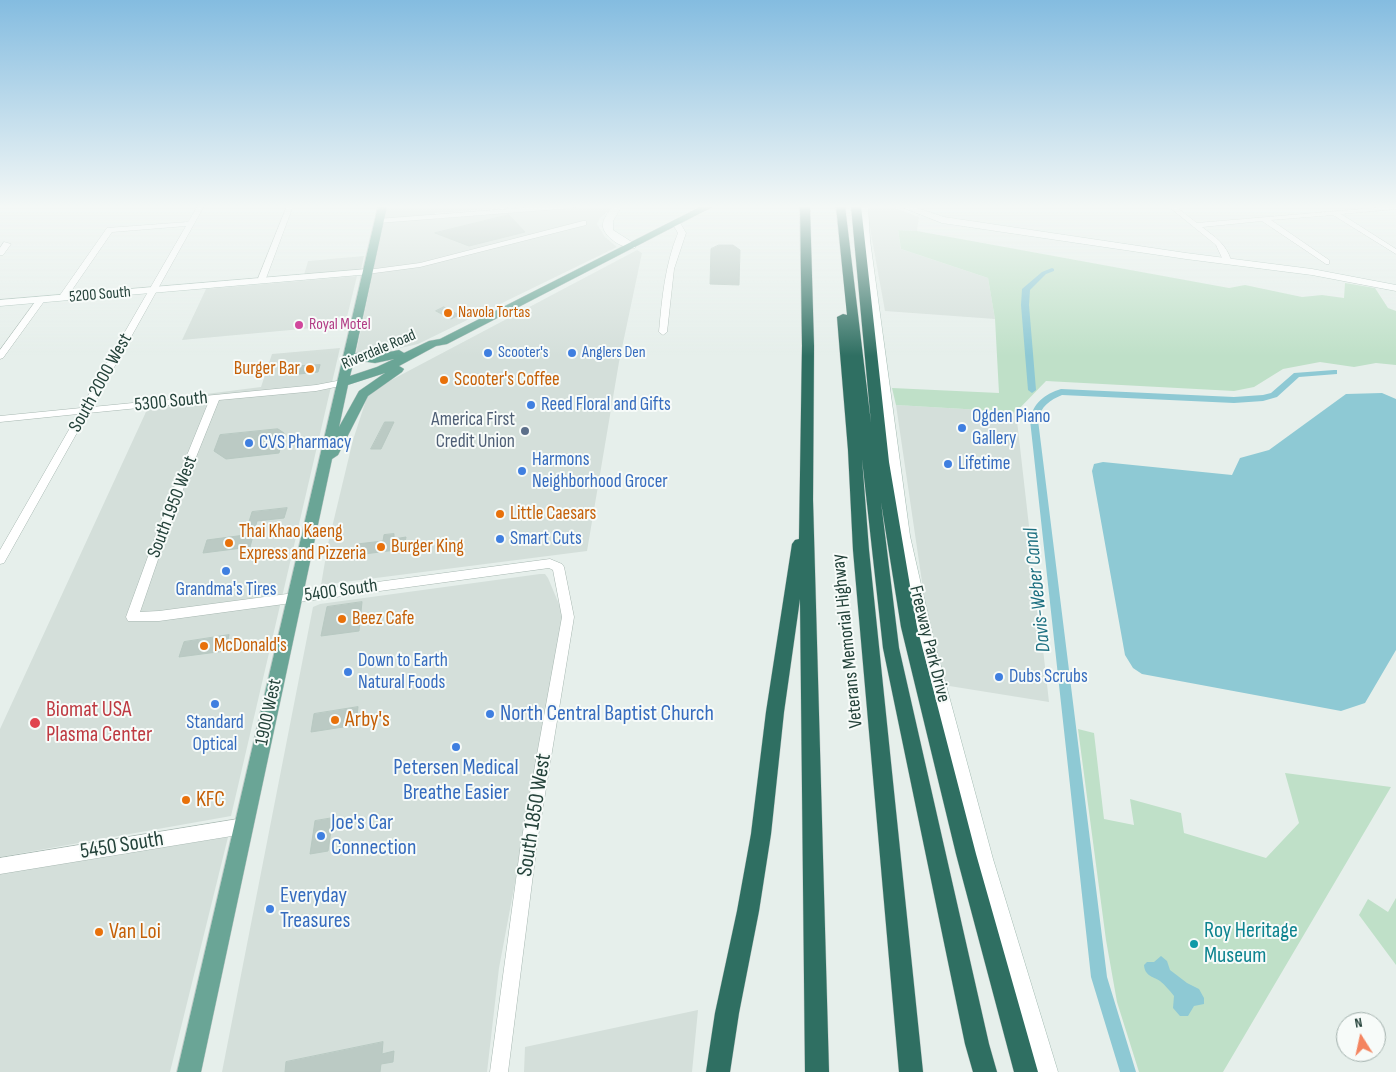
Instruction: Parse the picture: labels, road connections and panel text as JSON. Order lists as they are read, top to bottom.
{
  "streets": {
    "highway": ["Veterans Memorial Highway"],
    "main road": ["Riverdale Road", "1900 West"],
    "street": [
      "5200 South",
      "South 2000 West",
      "5300 South",
      "South 1950 West",
      "5400 South",
      "Freeway Park Drive",
      "South 1850 West",
      "5450 South"
    ]
  },
  "crossings": [
    ["5200 South", "South 2000 West"],
    ["5200 South", "1900 West"],
    ["Riverdale Road", "5300 South"],
    ["Riverdale Road", "1900 West"],
    ["South 2000 West", "5300 South"],
    ["5300 South", "South 1950 West"],
    ["5300 South", "1900 West"],
    ["South 1950 West", "5400 South"],
    ["5400 South", "1900 West"],
    ["5400 South", "South 1850 West"],
    ["1900 West", "5450 South"]
  ],
  "water": ["Davis-Weber Canal"],
  "places": [
    "Navola Tortas",
    "Royal Motel",
    "Scooter's",
    "Anglers Den",
    "Burger Bar",
    "Scooter's Coffee",
    "Reed Floral and Gifts",
    "Ogden Piano Gallery",
    "America First Credit Union",
    "CVS Pharmacy",
    "Lifetime",
    "Harmons Neighborhood Grocer",
    "Little Caesars",
    "Smart Cuts",
    "Thai Khao Kaeng Express and Pizzeria",
    "Burger King",
    "Grandma's Tires",
    "Beez Cafe",
    "McDonald's",
    "Down to Earth Natural Foods",
    "Dubs Scrubs",
    "Standard Optical",
    "North Central Baptist Church",
    "Arby's",
    "Biomat USA Plasma Center",
    "Petersen Medical Breathe Easier",
    "KFC",
    "Joe's Car Connection",
    "Everyday Treasures",
    "Van Loi",
    "Roy Heritage Museum"
  ],
  "north": "top"
}
